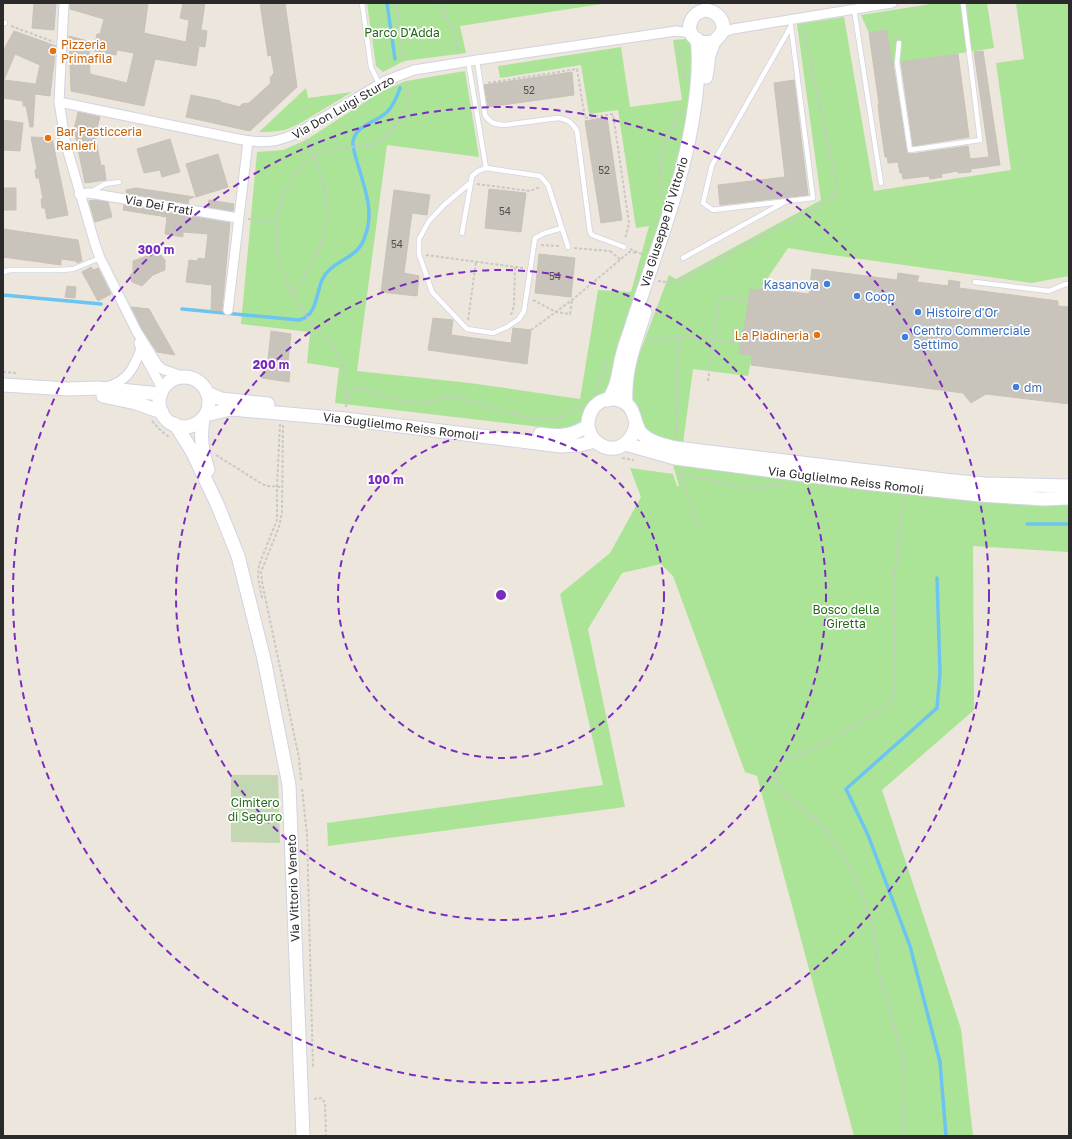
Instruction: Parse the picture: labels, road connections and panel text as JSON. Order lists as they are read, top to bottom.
{
  "streets": {
    "street": [
      "Via Don Luigi Sturzo",
      "Via Dei Frati",
      "Via Giuseppe Di Vittorio",
      "Via Guglielmo Reiss Romoli",
      "Via Vittorio Veneto"
    ]
  },
  "crossings": [
    ["Via Don Luigi Sturzo", "Via Giuseppe Di Vittorio"],
    ["Via Giuseppe Di Vittorio", "Via Guglielmo Reiss Romoli"]
  ],
  "parks": ["Parco D'Adda", "Bosco della Giretta", "Cimitero di Seguro"],
  "places": [
    "Pizzeria Primafila",
    "Bar Pasticceria Ranieri",
    "Kasanova",
    "Coop",
    "Histoire d'Or",
    "La Piadineria",
    "Centro Commerciale Settimo",
    "dm"
  ],
  "house_numbers": [
    "52",
    "52",
    "54",
    "54",
    "54"
  ],
  "rings": ["300 m", "200 m", "100 m"]
}
